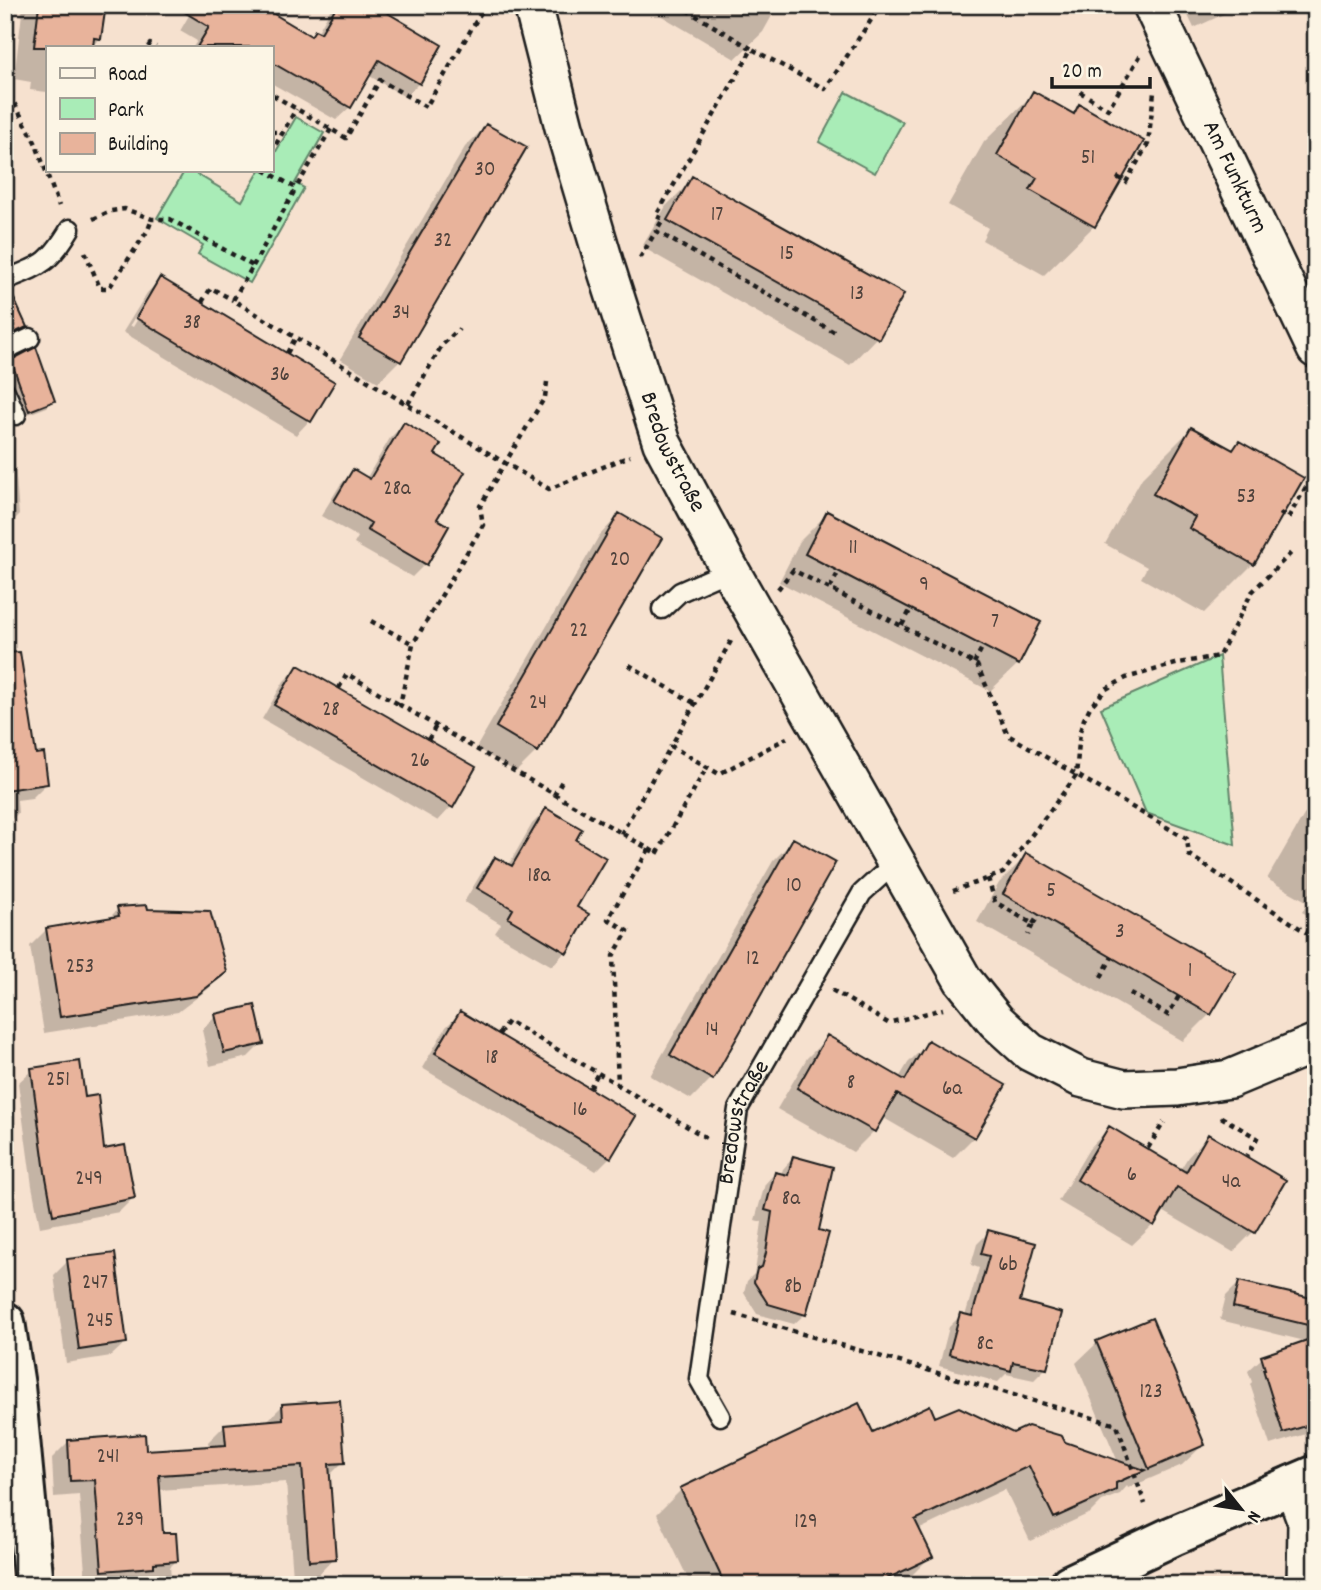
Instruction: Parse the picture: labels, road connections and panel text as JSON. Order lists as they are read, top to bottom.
{
  "streets": {
    "street": ["Am Funkturm", "Bredowstraße"]
  },
  "house_numbers": [
    "51",
    "30",
    "17",
    "32",
    "15",
    "13",
    "34",
    "38",
    "36",
    "28a",
    "53",
    "11",
    "20",
    "9",
    "7",
    "22",
    "24",
    "28",
    "26",
    "18a",
    "10",
    "5",
    "3",
    "12",
    "253",
    "1",
    "14",
    "18",
    "251",
    "8",
    "6a",
    "16",
    "6",
    "249",
    "4a",
    "8a",
    "6b",
    "247",
    "8b",
    "245",
    "8c",
    "123",
    "241",
    "239",
    "129"
  ],
  "legend": ["Road", "Park", "Building"],
  "scale_bar": "20 m",
  "north": "bottom right"
}
